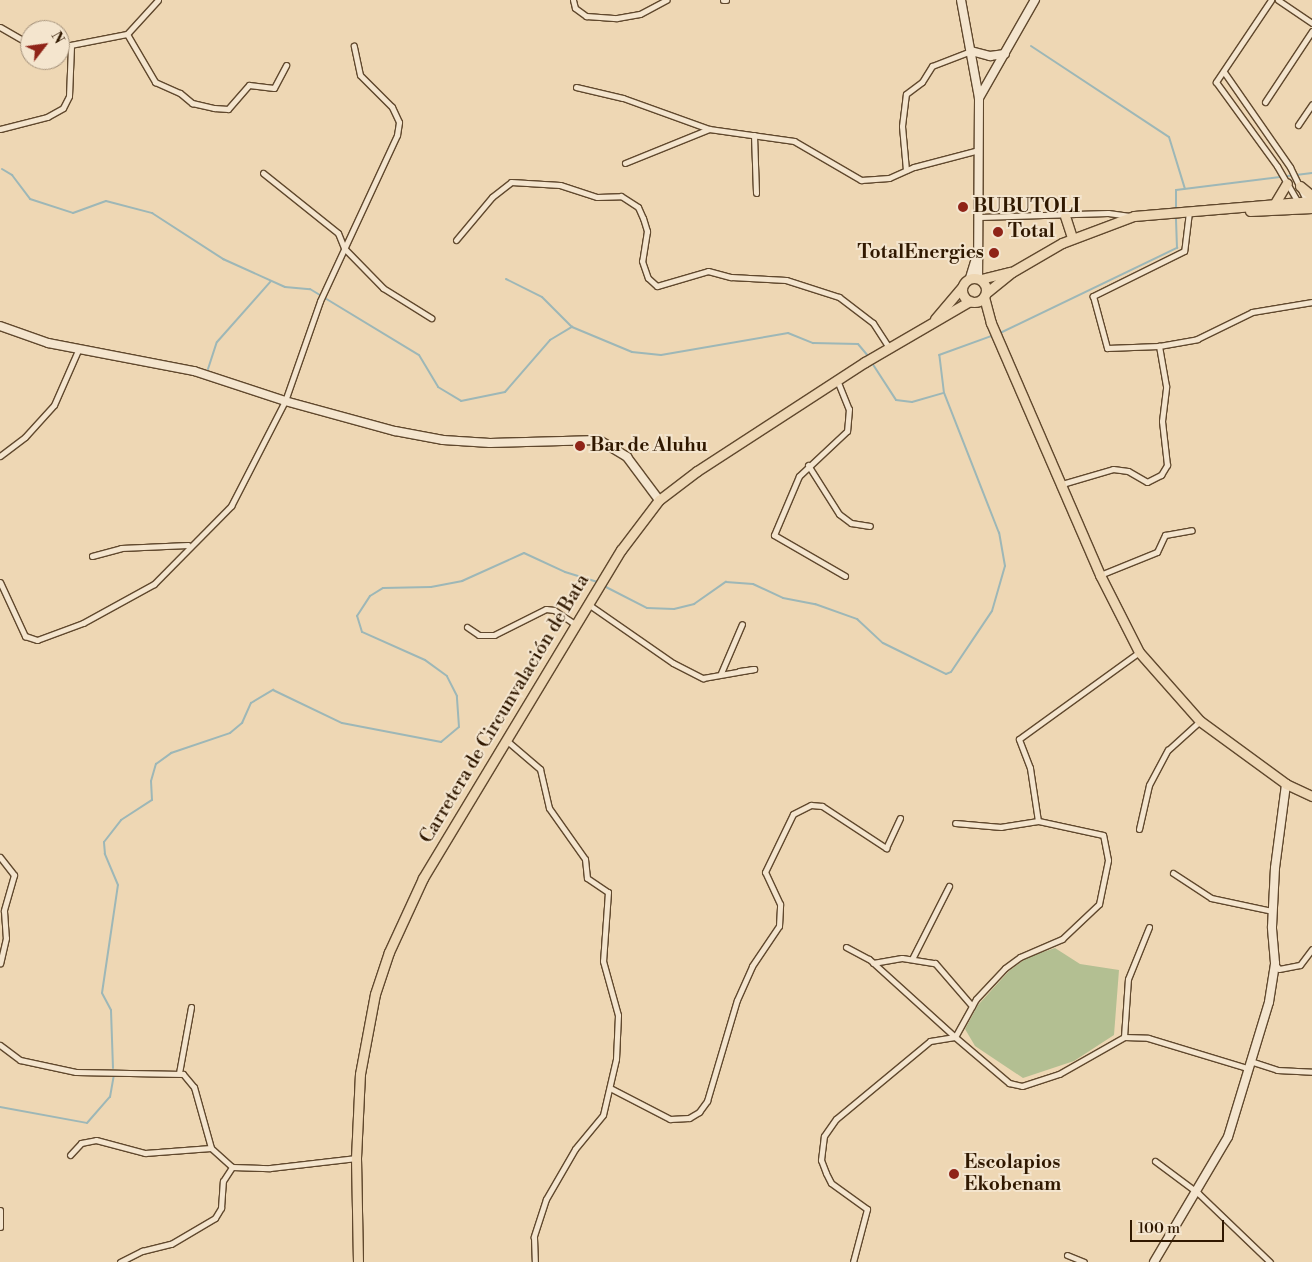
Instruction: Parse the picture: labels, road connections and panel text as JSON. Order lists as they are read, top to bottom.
{
  "streets": {
    "main road": ["Carretera de Circunvalación de Bata"]
  },
  "places": [
    "BUBUTOLI",
    "Total",
    "TotalEnergies",
    "Bar de Aluhu",
    "Escolapios Ekobenam"
  ],
  "scale_bar": "100 m",
  "north": "top right"
}
